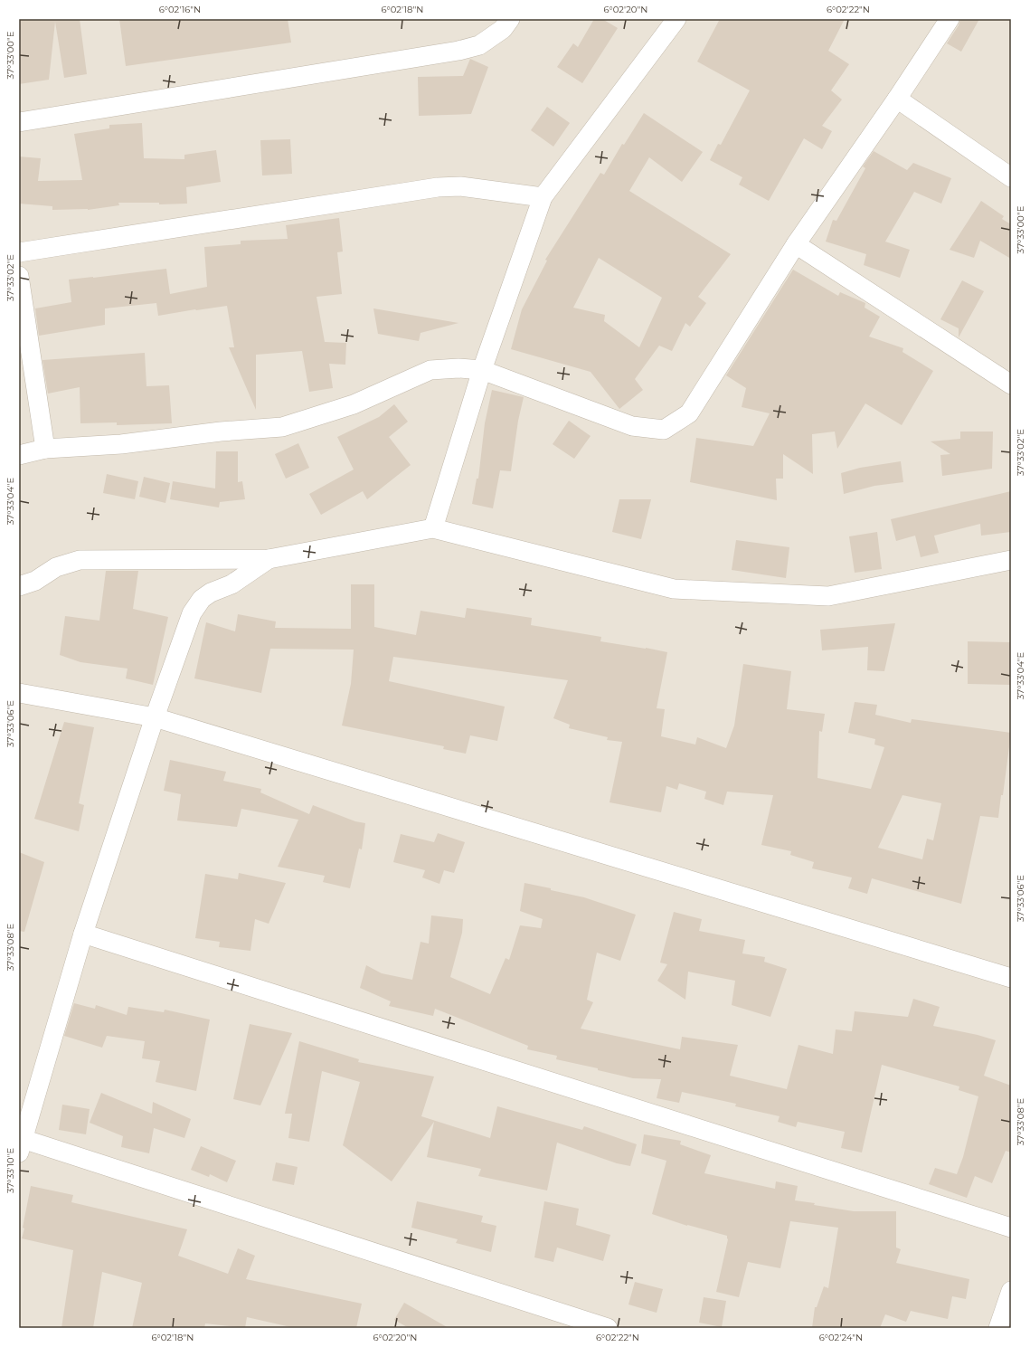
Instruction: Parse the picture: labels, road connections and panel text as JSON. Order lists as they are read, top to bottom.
{
  "coordinates": [
    "6°02'16\"N",
    "6°02'18\"N",
    "6°02'20\"N",
    "6°02'22\"N",
    "37°33'00\"E",
    "37°33'02\"E",
    "37°33'04\"E",
    "37°33'06\"E",
    "37°33'08\"E",
    "37°33'10\"E",
    "6°02'24\"N"
  ]
}
